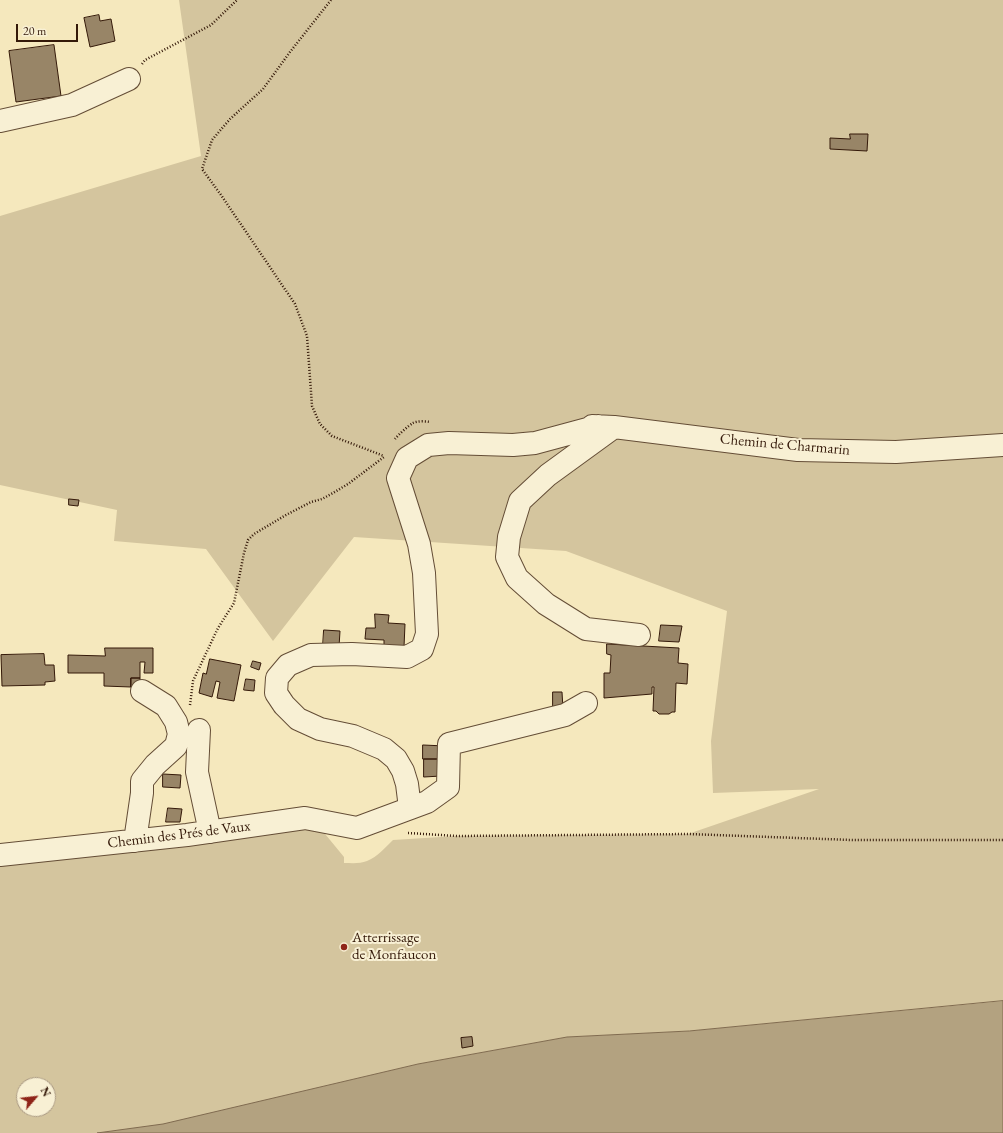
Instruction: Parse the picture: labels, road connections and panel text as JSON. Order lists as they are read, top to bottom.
{
  "streets": {
    "street": ["Chemin de Charmarin", "Chemin des Prés de Vaux"]
  },
  "places": ["Atterrissage de Monfaucon"],
  "scale_bar": "20 m",
  "north": "top right"
}
